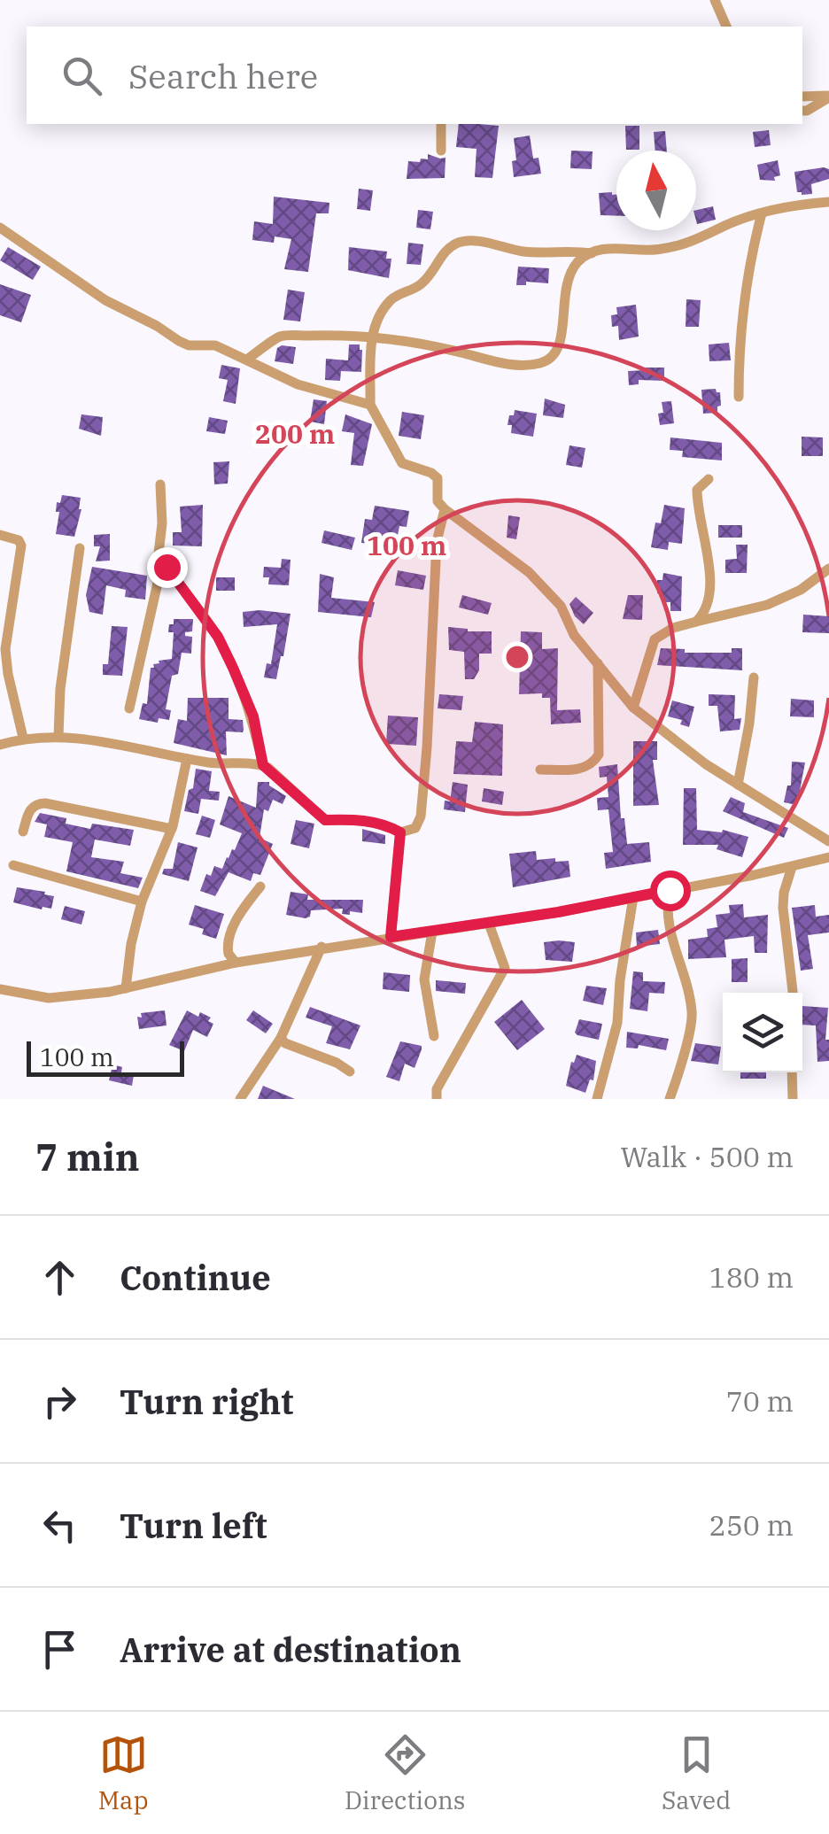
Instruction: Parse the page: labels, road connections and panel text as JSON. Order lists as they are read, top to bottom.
{
  "scale_bar": "100 m",
  "north": "top",
  "page": {
    "search": "Search here",
    "scale": "100 m",
    "heading": ["7 min", "Walk · 500 m"],
    "list": [
      ["Continue", "180 m"],
      ["Turn right", "70 m"],
      ["Turn left", "250 m"],
      "Arrive at destination"
    ],
    "nav": ["Map", "Directions", "Saved"]
  },
  "rings": ["200 m", "100 m"]
}
